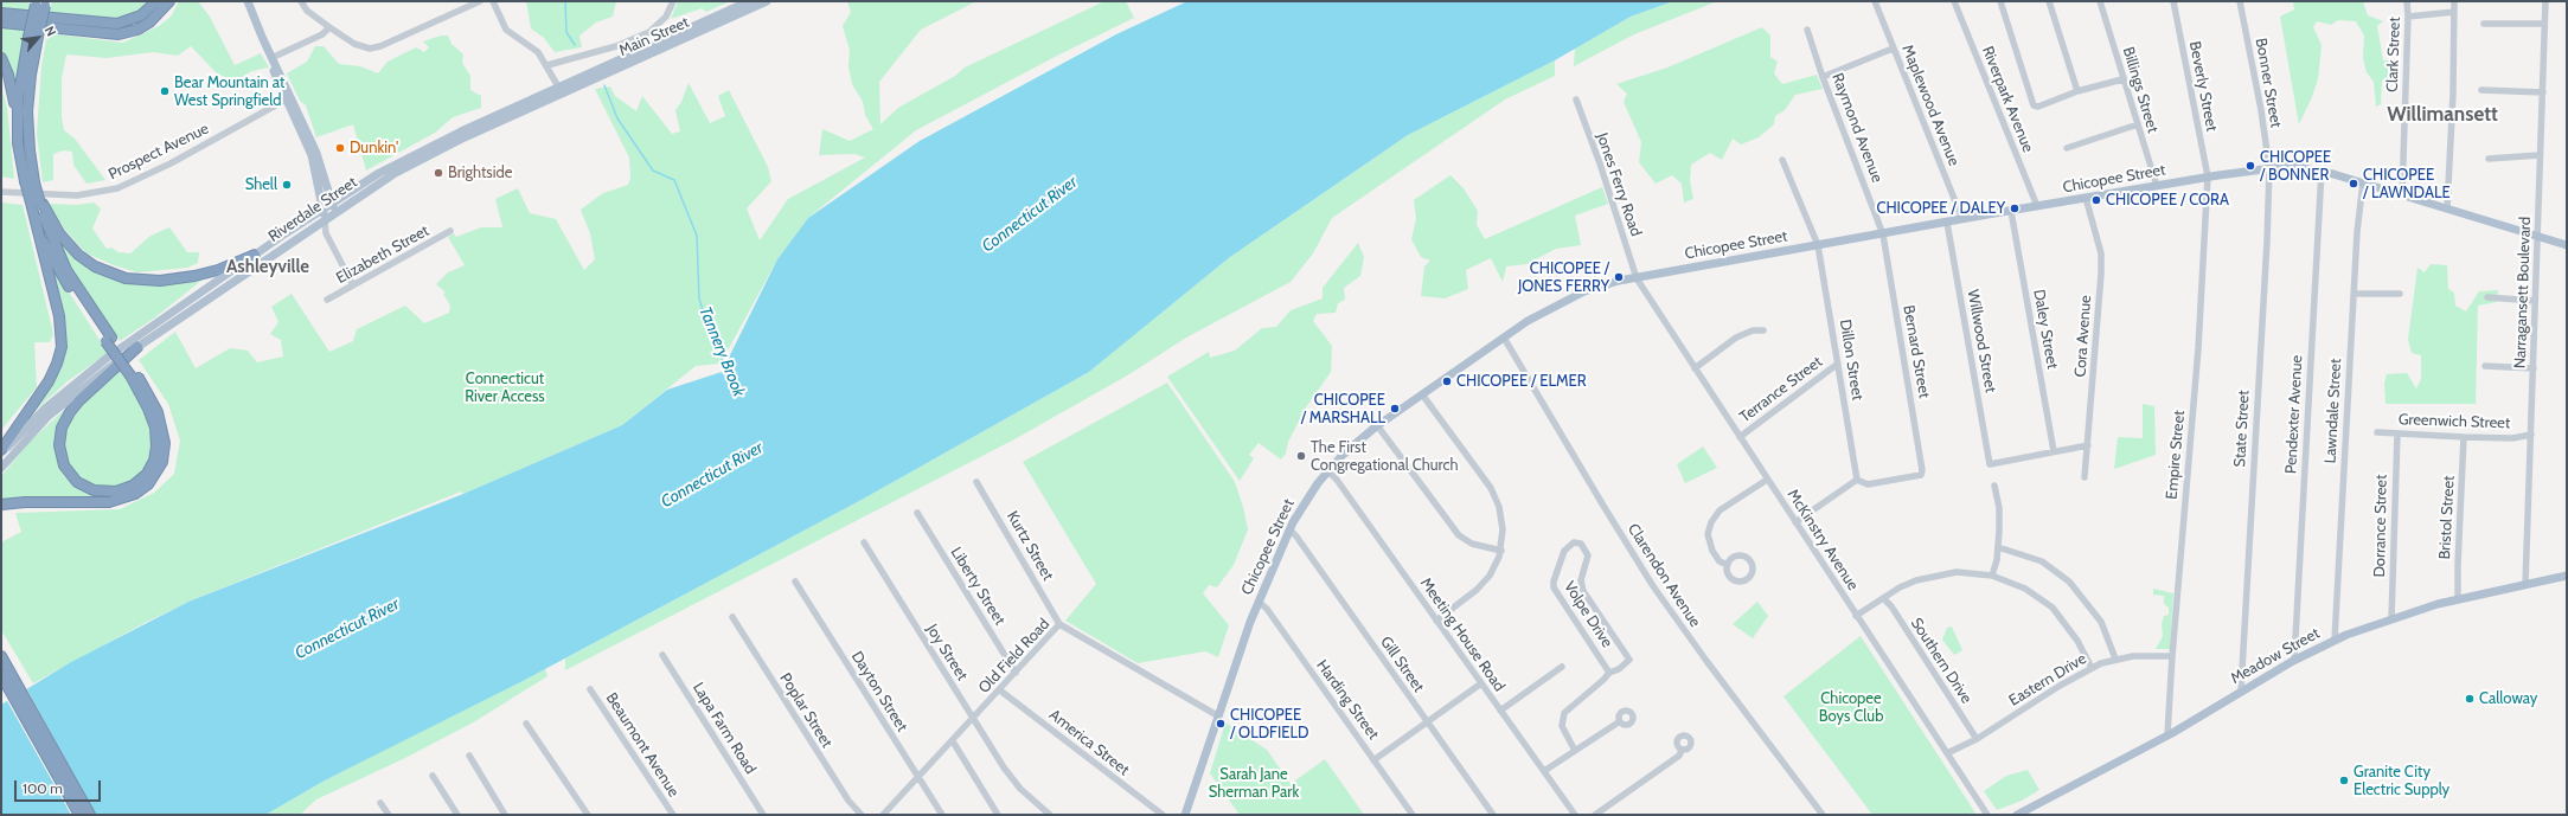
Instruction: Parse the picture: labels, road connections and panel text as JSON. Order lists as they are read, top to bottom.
{
  "streets": {
    "main road": [
      "Main Street",
      "Chicopee Street",
      "Riverdale Street",
      "Meadow Street"
    ],
    "street": [
      "Clark Street",
      "Bonner Street",
      "Beverly Street",
      "Billings Street",
      "Riverpark Avenue",
      "Maplewood Avenue",
      "Raymond Avenue",
      "Prospect Avenue",
      "Jones Ferry Road",
      "Elizabeth Street",
      "Narragansett Boulevard",
      "Daley Street",
      "Cora Avenue",
      "Willwood Street",
      "Bernard Street",
      "Dillon Street",
      "Terrance Street",
      "Lawndale Street",
      "Pendexter Avenue",
      "Greenwich Street",
      "State Street",
      "Empire Street",
      "Bristol Street",
      "Dorrance Street",
      "McKinstry Avenue",
      "Kurtz Street",
      "Clarendon Avenue",
      "Liberty Street",
      "Volpe Drive",
      "Meeting House Road",
      "Joy Street",
      "Old Field Road",
      "Southern Drive",
      "Gill Street",
      "Eastern Drive",
      "Dayton Street",
      "Harding Street",
      "Poplar Street",
      "Lapa Farm Road",
      "America Street",
      "Beaumont Avenue"
    ]
  },
  "crossings": [
    ["Main Street", "Riverdale Street"],
    ["Clark Street", "Chicopee Street"],
    ["Bonner Street", "Chicopee Street"],
    ["Bonner Street", "State Street"],
    ["Beverly Street", "Chicopee Street"],
    ["Beverly Street", "Empire Street"],
    ["Billings Street", "Chicopee Street"],
    ["Riverpark Avenue", "Chicopee Street"],
    ["Maplewood Avenue", "Chicopee Street"],
    ["Raymond Avenue", "Chicopee Street"],
    ["Raymond Avenue", "Bernard Street"],
    ["Chicopee Street", "Jones Ferry Road"],
    ["Chicopee Street", "Narragansett Boulevard"],
    ["Chicopee Street", "Daley Street"],
    ["Chicopee Street", "Cora Avenue"],
    ["Chicopee Street", "Willwood Street"],
    ["Chicopee Street", "Bernard Street"],
    ["Chicopee Street", "Dillon Street"],
    ["Chicopee Street", "Lawndale Street"],
    ["Chicopee Street", "Pendexter Avenue"],
    ["Chicopee Street", "State Street"],
    ["Chicopee Street", "Empire Street"],
    ["Chicopee Street", "McKinstry Avenue"],
    ["Chicopee Street", "Clarendon Avenue"],
    ["Chicopee Street", "Meeting House Road"],
    ["Chicopee Street", "Old Field Road"],
    ["Chicopee Street", "Gill Street"],
    ["Chicopee Street", "Harding Street"],
    ["Jones Ferry Road", "McKinstry Avenue"],
    ["Narragansett Boulevard", "Greenwich Street"],
    ["Narragansett Boulevard", "Meadow Street"],
    ["Daley Street", "Willwood Street"],
    ["Bernard Street", "Dillon Street"],
    ["Dillon Street", "Terrance Street"],
    ["Terrance Street", "McKinstry Avenue"],
    ["Lawndale Street", "Meadow Street"],
    ["Pendexter Avenue", "Meadow Street"],
    ["Greenwich Street", "Bristol Street"],
    ["Greenwich Street", "Dorrance Street"],
    ["State Street", "Meadow Street"],
    ["Empire Street", "Meadow Street"],
    ["Empire Street", "Eastern Drive"],
    ["Bristol Street", "Meadow Street"],
    ["Dorrance Street", "Meadow Street"],
    ["McKinstry Avenue", "Eastern Drive"],
    ["Kurtz Street", "Old Field Road"],
    ["Liberty Street", "Old Field Road"],
    ["Joy Street", "Old Field Road"],
    ["Old Field Road", "Dayton Street"],
    ["Old Field Road", "America Street"],
    ["Southern Drive", "Eastern Drive"]
  ],
  "districts": ["Willimansett", "Ashleyville"],
  "water": ["Connecticut River", "Tannery Brook"],
  "parks": ["Connecticut River Access", "Chicopee Boys Club", "Sarah Jane Sherman Park"],
  "places": [
    "Bear Mountain at West Springfield",
    "Dunkin'",
    "CHICOPEE / BONNER",
    "Brightside",
    "CHICOPEE / LAWNDALE",
    "Shell",
    "CHICOPEE / CORA",
    "CHICOPEE / DALEY",
    "CHICOPEE / JONES FERRY",
    "CHICOPEE / ELMER",
    "CHICOPEE / MARSHALL",
    "The First Congregational Church",
    "Calloway",
    "CHICOPEE / OLDFIELD",
    "Granite City Electric Supply"
  ],
  "scale_bar": "100 m",
  "north": "top right"
}
